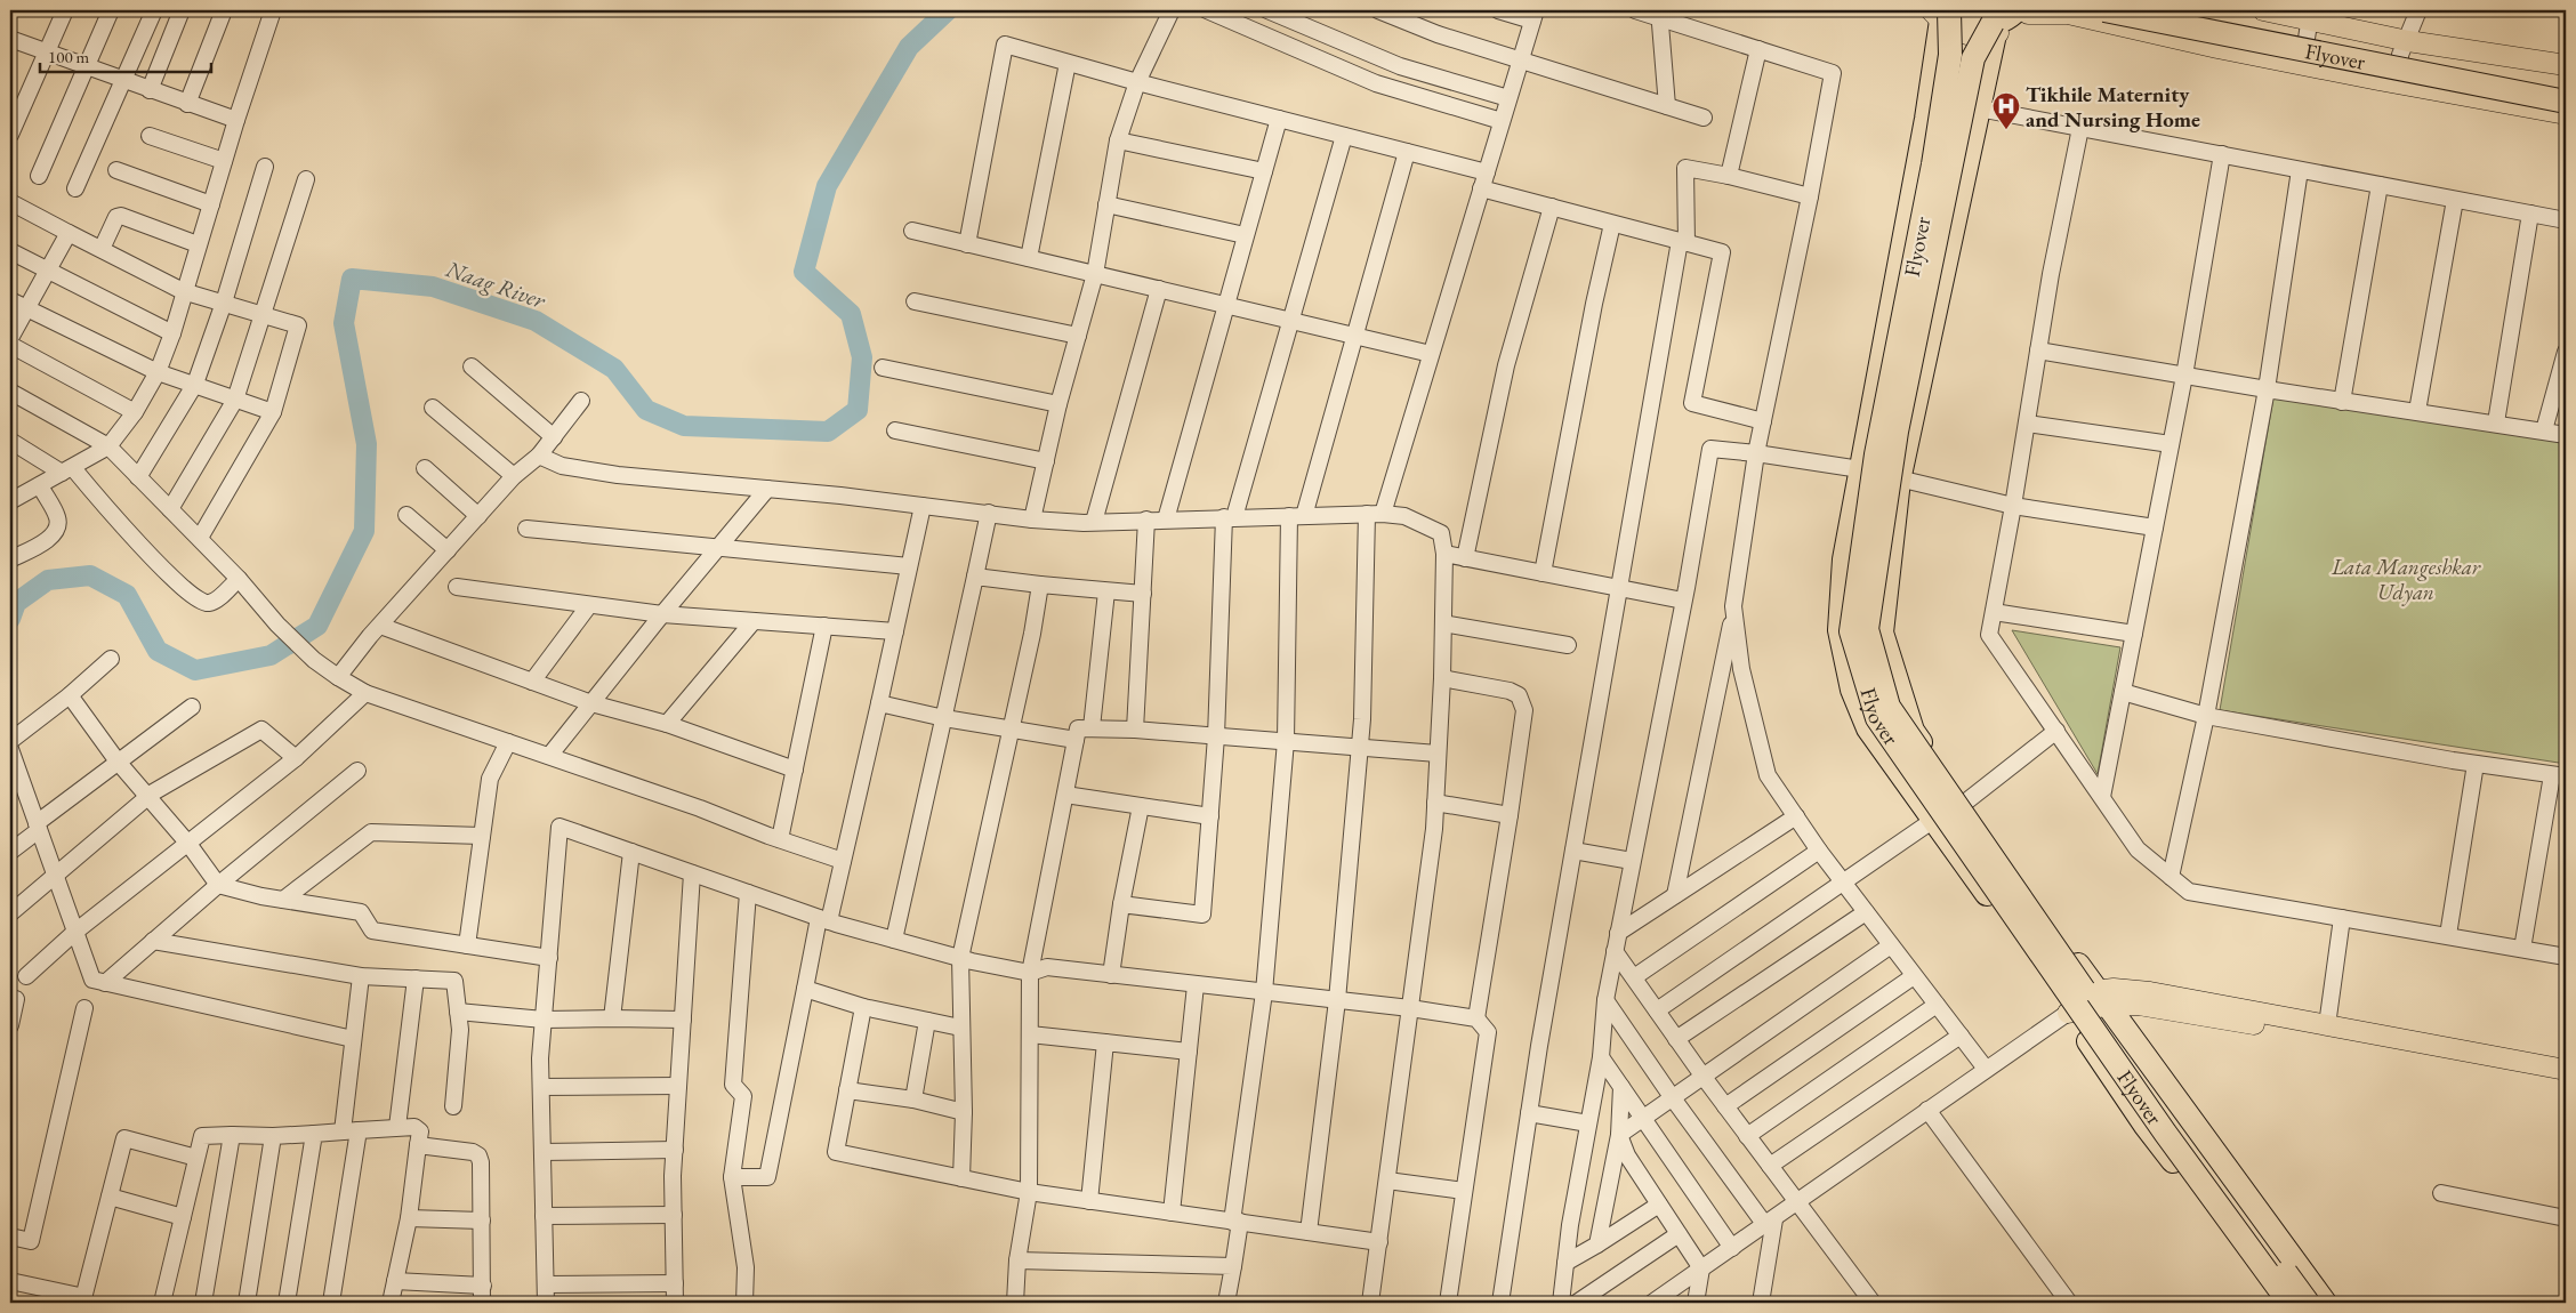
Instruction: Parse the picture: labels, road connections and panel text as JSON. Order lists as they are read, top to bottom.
{
  "streets": {
    "highway": ["Flyover"]
  },
  "water": ["Naag River"],
  "parks": ["Lata Mangeshkar Udyan"],
  "places": {
    "hospital": ["Tikhile Maternity and Nursing Home"]
  },
  "scale_bar": "100 m"
}
